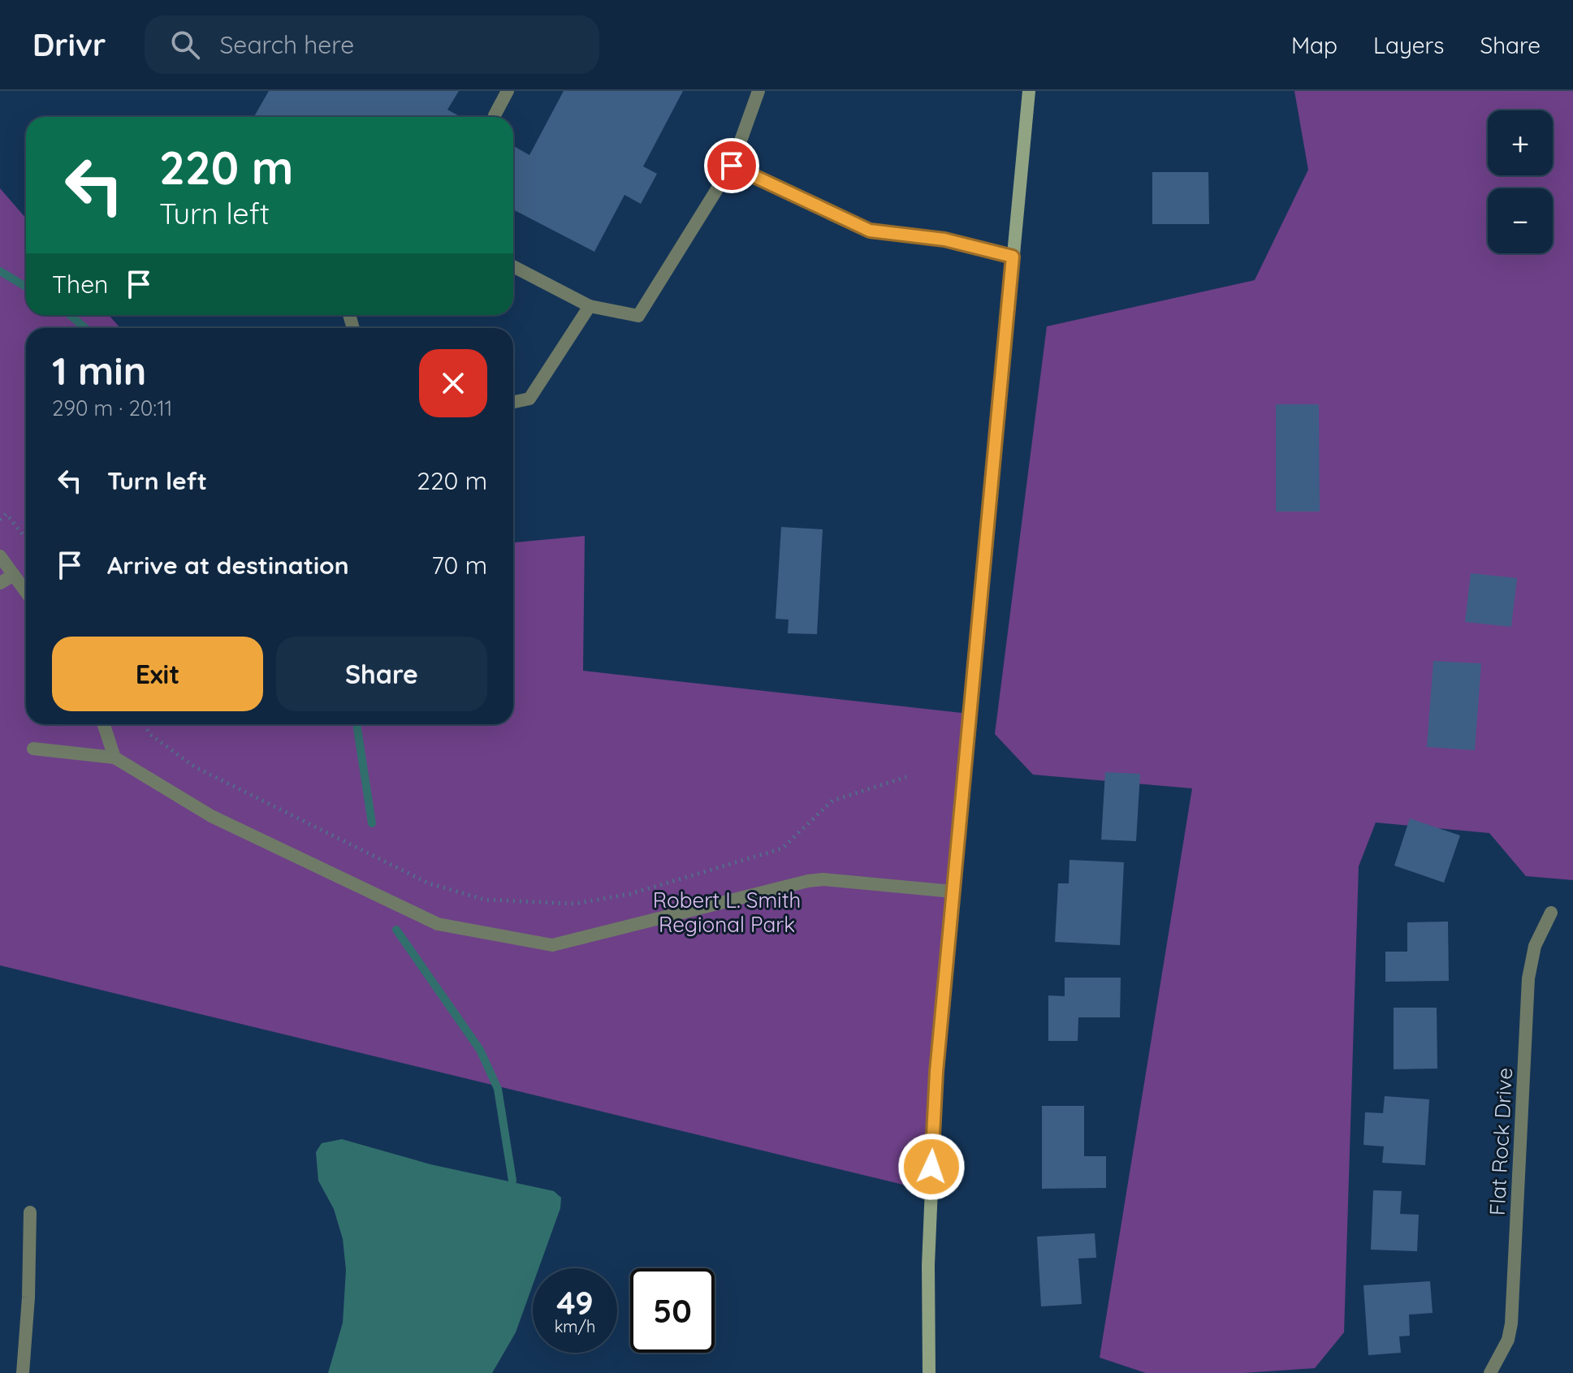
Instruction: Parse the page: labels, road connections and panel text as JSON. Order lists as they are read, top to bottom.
{
  "streets": {
    "street": ["Flat Rock Drive"]
  },
  "parks": ["Robert L. Smith Regional Park"],
  "page": {
    "header": "Drivr",
    "search": "Search here",
    "nav": ["Map", "Layers", "Share"],
    "map_buttons": ["+", "−"],
    "turn": ["220 m", "Turn left"],
    "then": "Then",
    "heading": ["1 min", "290 m · 20:11"],
    "list": [
      {
        "name": "Turn left",
        "value": "220 m"
      },
      {
        "name": "Arrive at destination",
        "value": "70 m"
      }
    ],
    "buttons": ["Exit", "Share"],
    "speed": "49 km/h",
    "limit": "50"
  }
}
